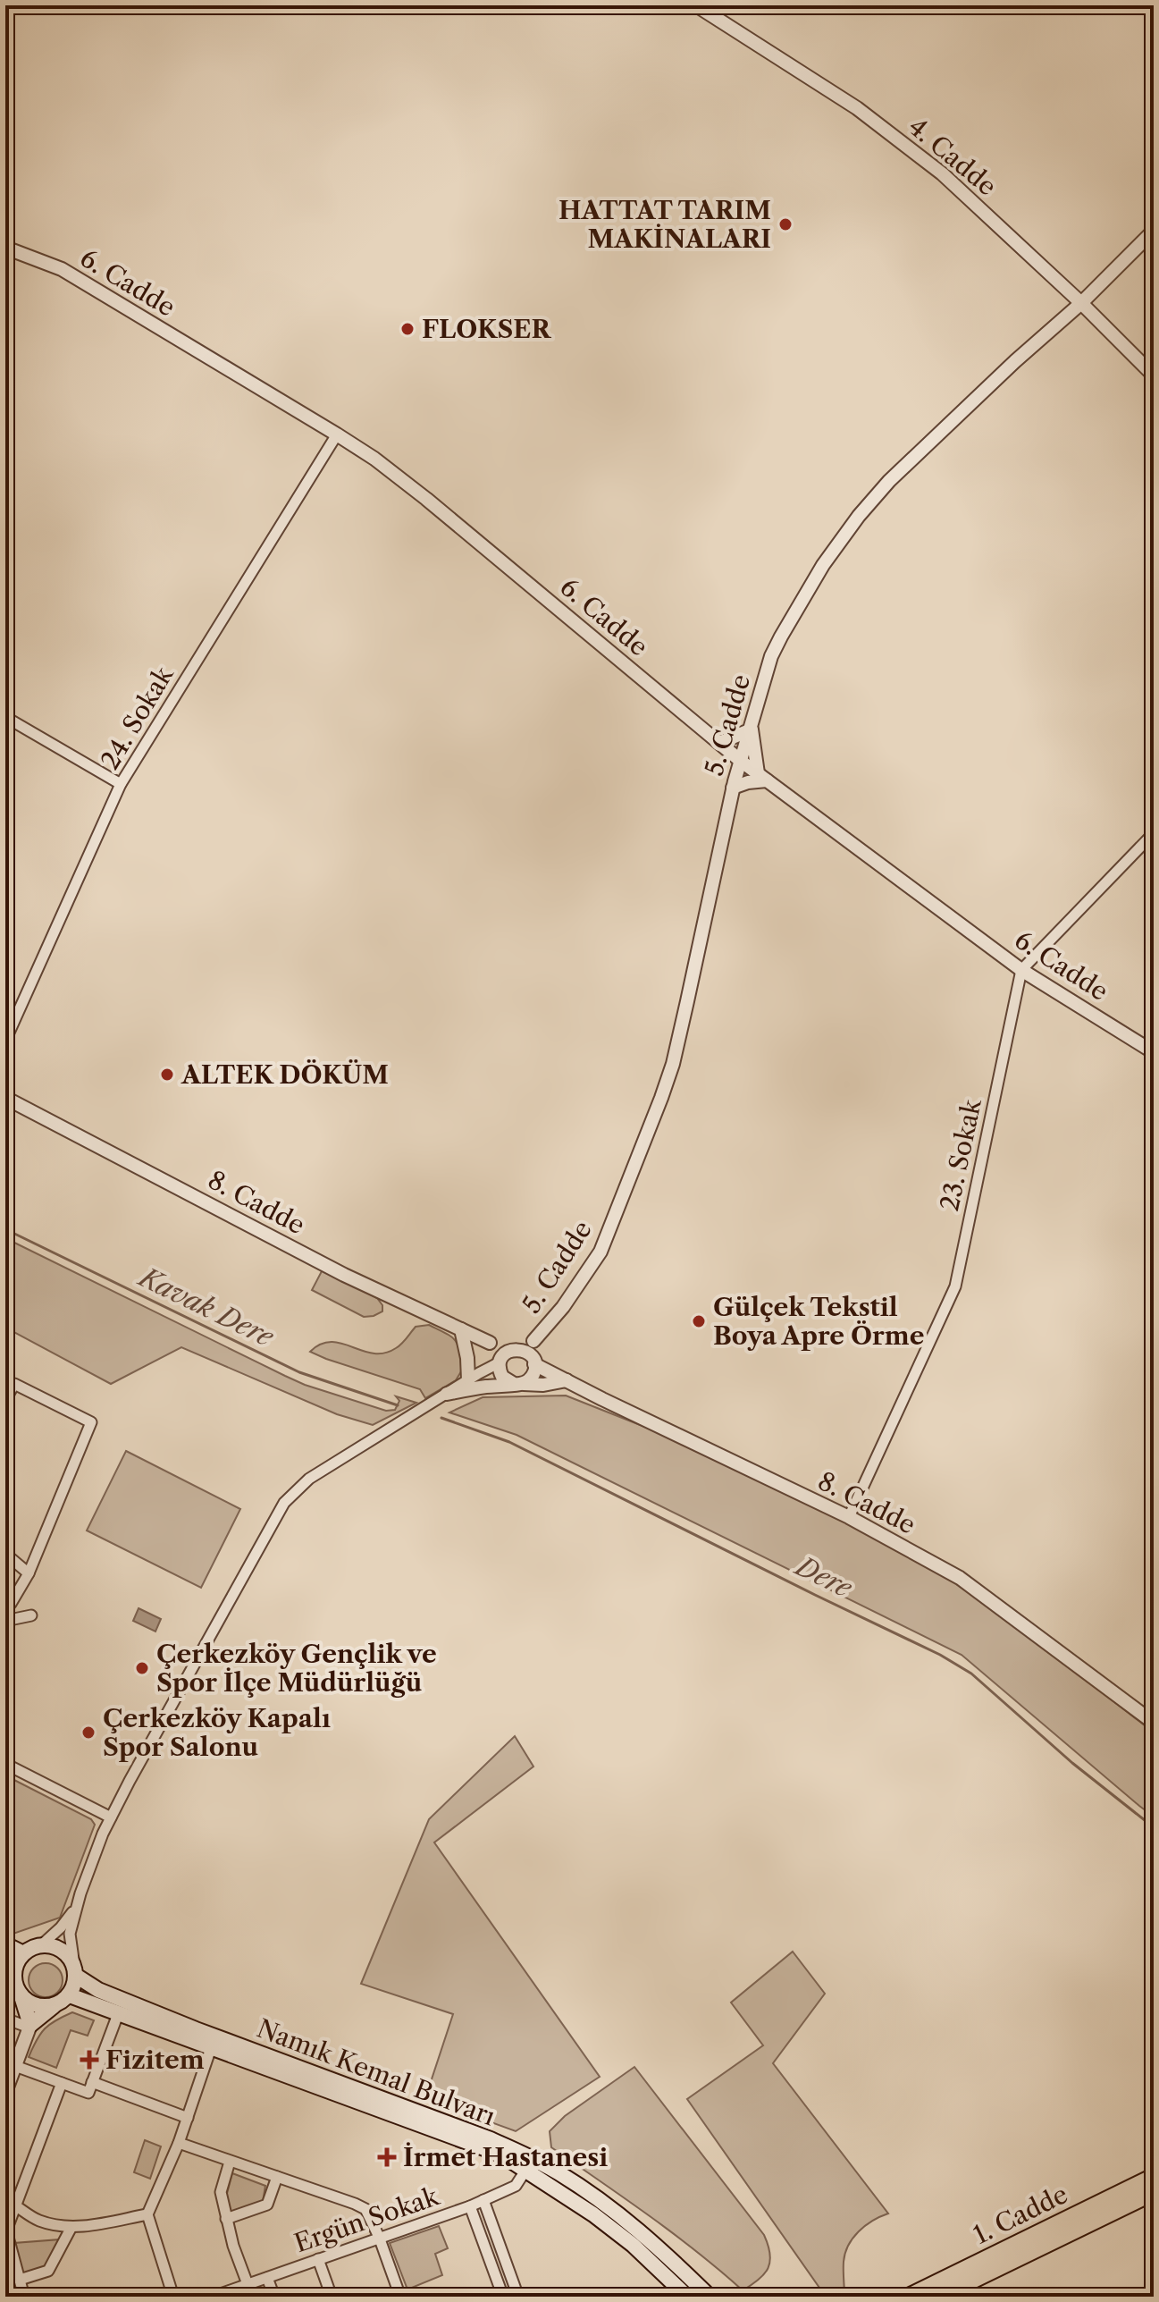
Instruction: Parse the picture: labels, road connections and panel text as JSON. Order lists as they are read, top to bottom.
{
  "streets": {
    "main road": ["Namık Kemal Bulvarı", "1. Cadde"],
    "street": [
      "4. Cadde",
      "6. Cadde",
      "24. Sokak",
      "5. Cadde",
      "23. Sokak",
      "8. Cadde",
      "Ergün Sokak"
    ]
  },
  "crossings": [
    ["4. Cadde", "5. Cadde"],
    ["6. Cadde", "24. Sokak"],
    ["6. Cadde", "5. Cadde"],
    ["6. Cadde", "23. Sokak"],
    ["23. Sokak", "8. Cadde"],
    ["Namık Kemal Bulvarı", "Ergün Sokak"]
  ],
  "water": ["Kavak Dere", "Dere"],
  "places": {
    "other": [
      "HATTAT TARIM MAKİNALARI",
      "FLOKSER",
      "ALTEK DÖKÜM",
      "Gülçek Tekstil Boya Apre Örme",
      "Çerkezköy Gençlik ve Spor İlçe Müdürlüğü",
      "Çerkezköy Kapalı Spor Salonu"
    ],
    "health": ["Fizitem", "İrmet Hastanesi"]
  }
}
